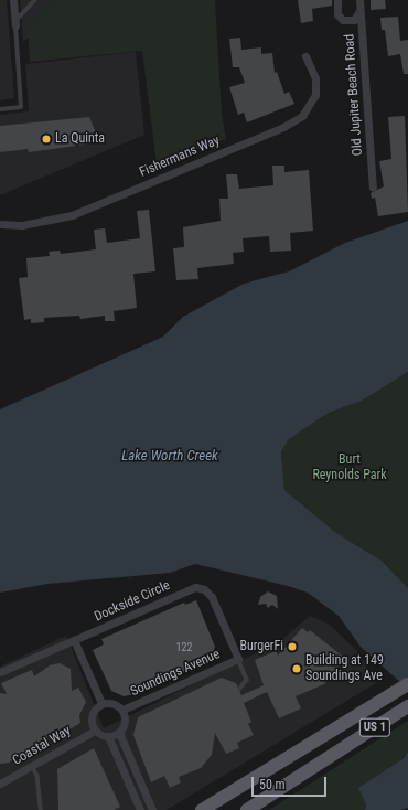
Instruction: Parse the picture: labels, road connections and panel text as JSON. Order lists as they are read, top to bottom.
{
  "streets": {
    "main road": ["US 1"],
    "street": [
      "Old Jupiter Beach Road",
      "Fishermans Way",
      "Dockside Circle",
      "Soundings Avenue",
      "Coastal Way"
    ]
  },
  "crossings": [
    ["Dockside Circle", "Soundings Avenue"],
    ["Soundings Avenue", "Coastal Way"]
  ],
  "water": ["Lake Worth Creek"],
  "parks": ["Burt Reynolds Park"],
  "places": ["La Quinta", "BurgerFi", "Building at 149 Soundings Ave"],
  "house_numbers": ["122"],
  "scale_bar": "50 m"
}
